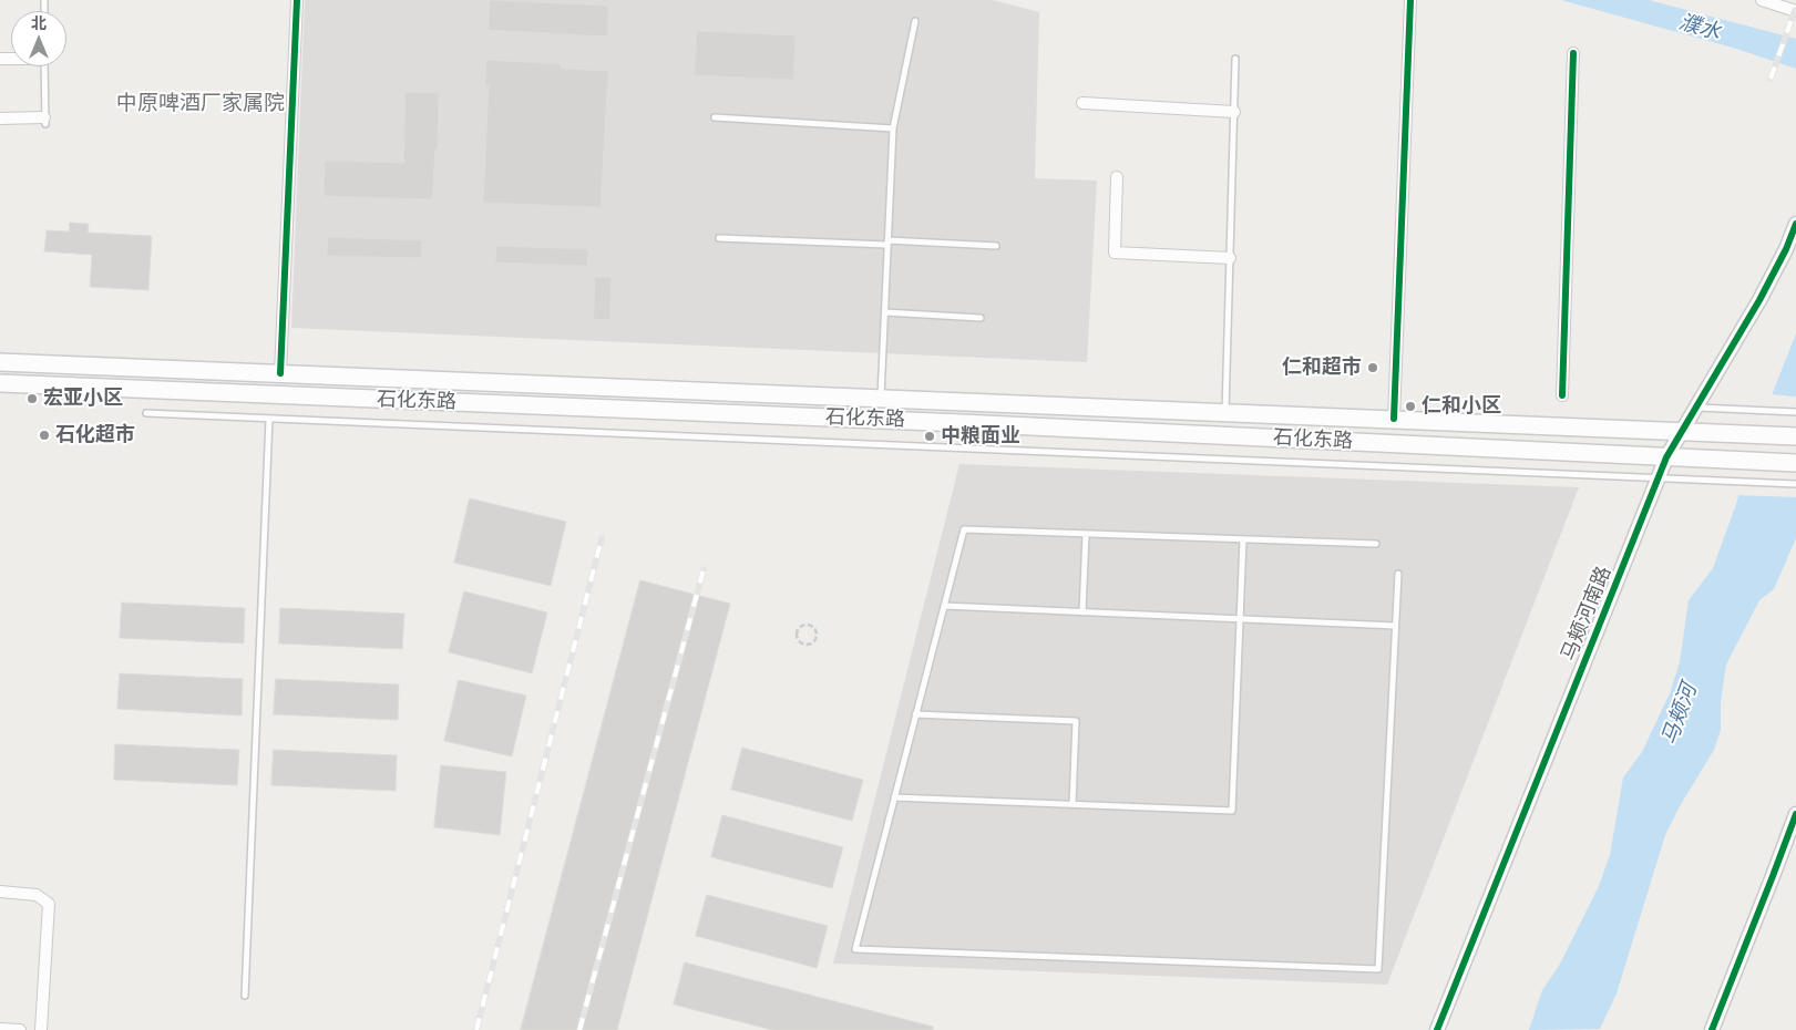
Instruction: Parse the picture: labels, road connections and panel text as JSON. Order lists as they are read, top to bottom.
{
  "streets": {
    "main road": ["石化东路"],
    "street": ["马颊河南路"]
  },
  "crossings": [
    ["石化东路", "马颊河南路"]
  ],
  "districts": ["中原啤酒厂家属院"],
  "water": ["濮水", "马颊河"],
  "places": [
    "仁和超市",
    "宏亚小区",
    "仁和小区",
    "石化超市",
    "中粮面业"
  ],
  "north": "top"
}
